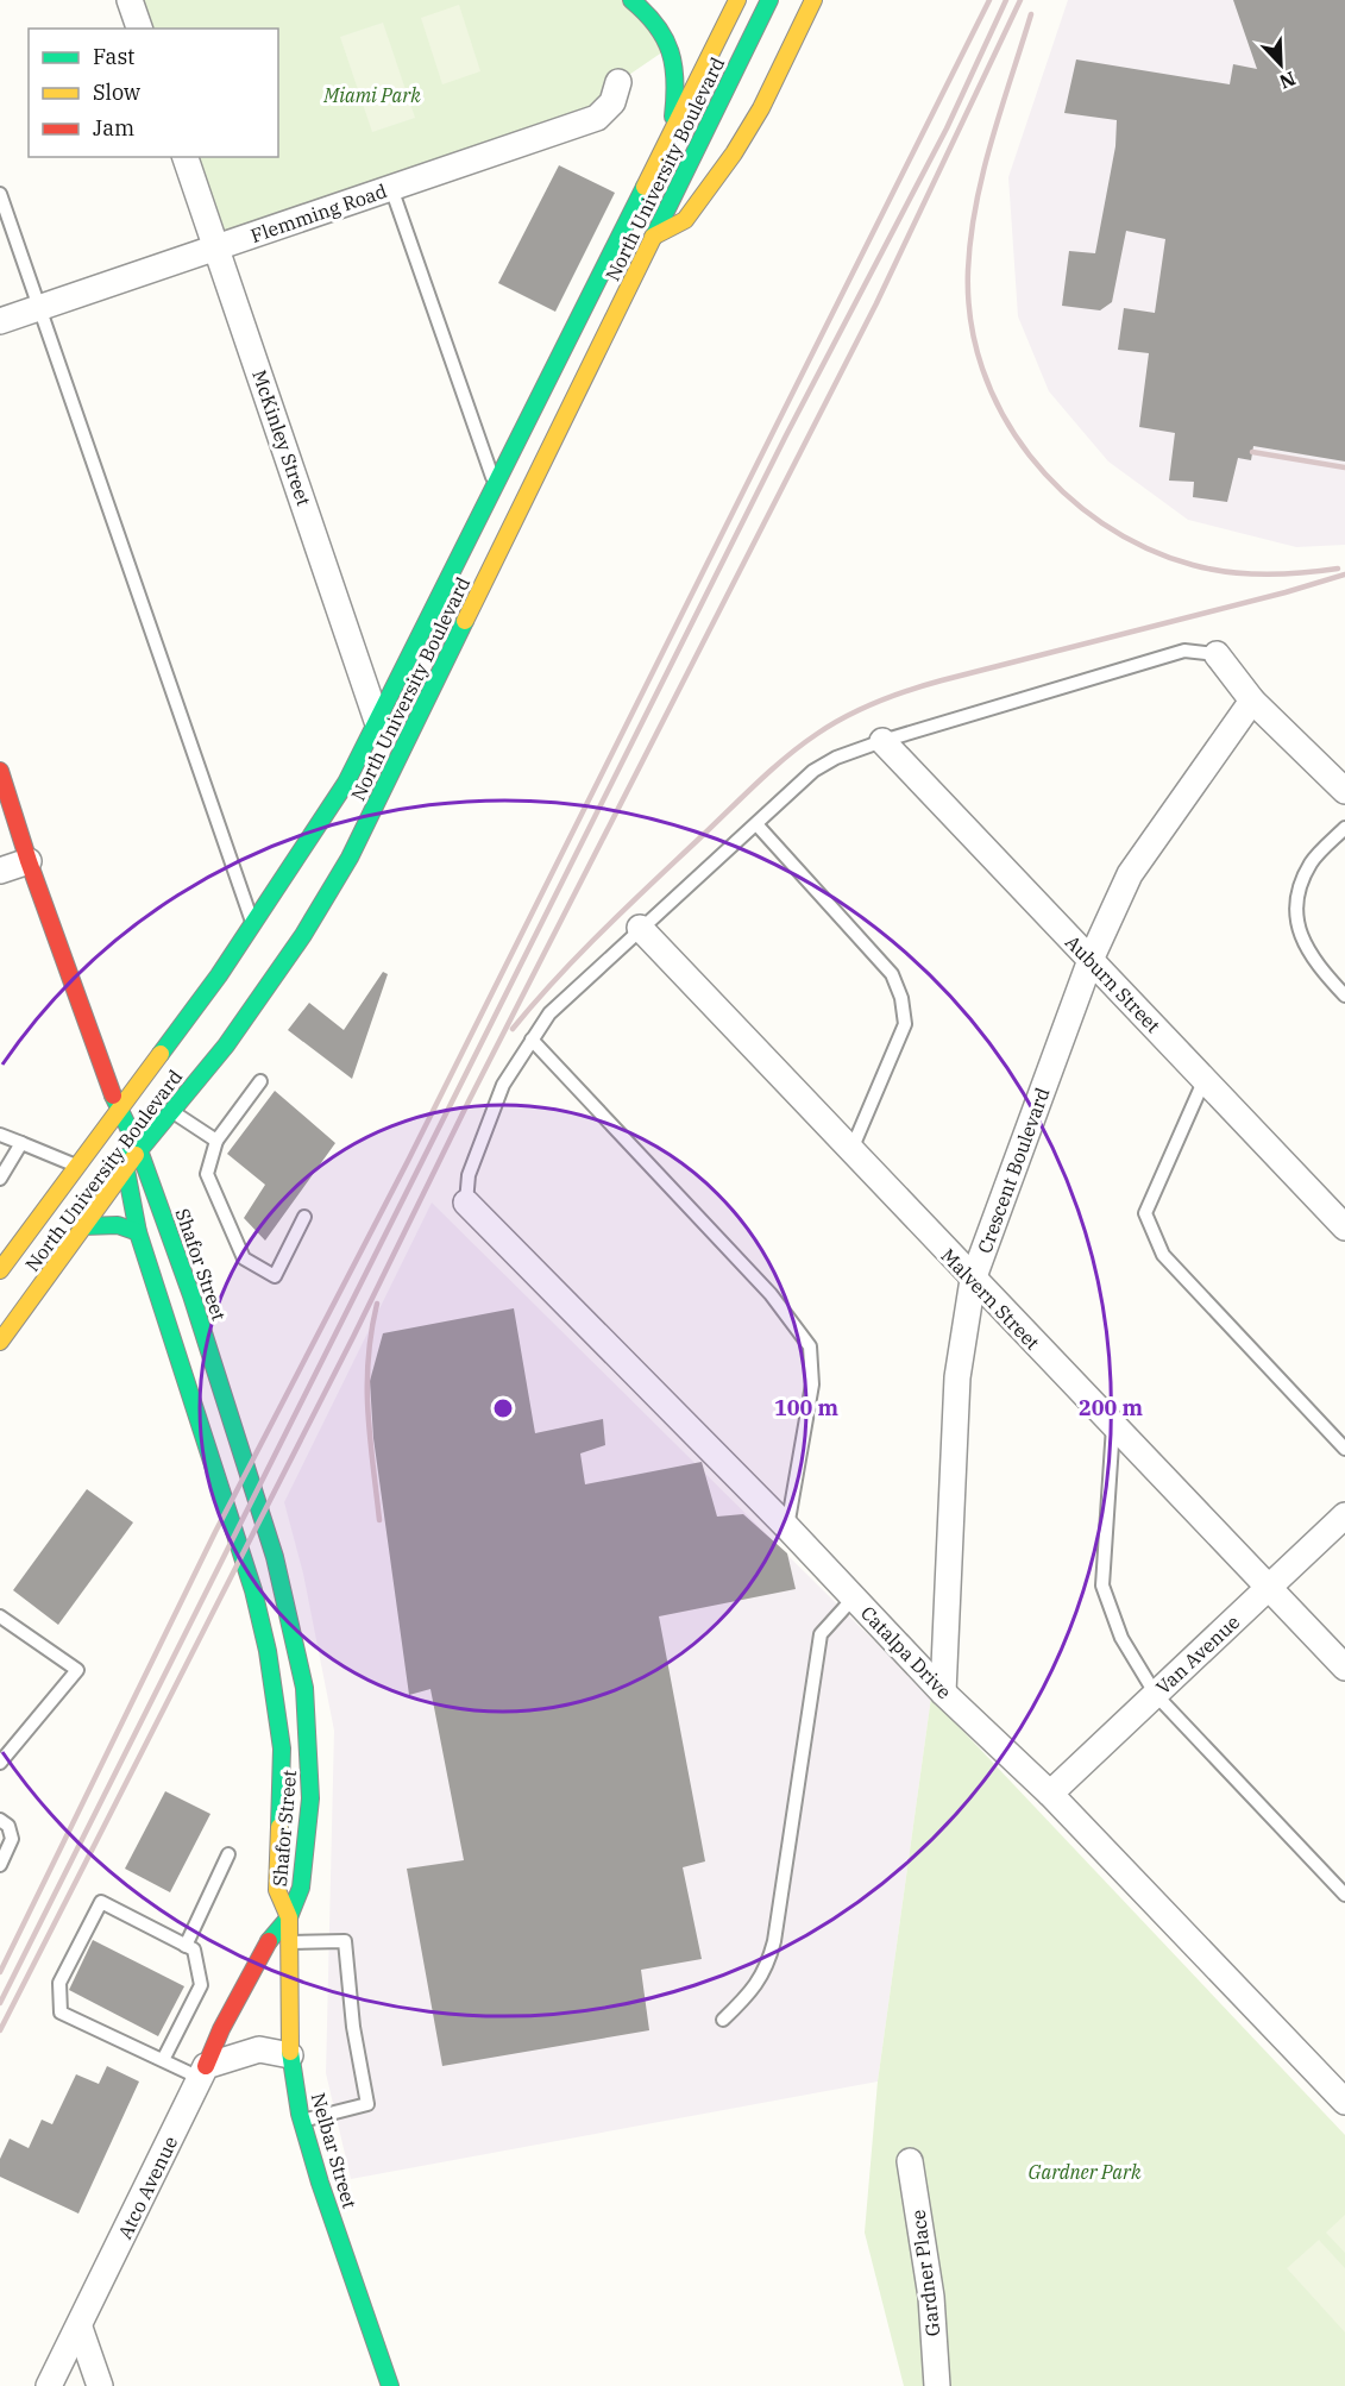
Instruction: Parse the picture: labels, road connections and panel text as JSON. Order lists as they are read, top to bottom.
{
  "streets": {
    "main road": ["North University Boulevard", "Shafor Street", "Nelbar Street"],
    "street": [
      "Flemming Road",
      "McKinley Street",
      "Auburn Street",
      "Crescent Boulevard",
      "Malvern Street",
      "Catalpa Drive",
      "Van Avenue",
      "Atco Avenue",
      "Gardner Place"
    ]
  },
  "crossings": [
    ["North University Boulevard", "McKinley Street"],
    ["North University Boulevard", "Shafor Street"],
    ["Flemming Road", "McKinley Street"],
    ["Auburn Street", "Crescent Boulevard"],
    ["Crescent Boulevard", "Malvern Street"],
    ["Crescent Boulevard", "Catalpa Drive"],
    ["Shafor Street", "Nelbar Street"],
    ["Malvern Street", "Van Avenue"],
    ["Catalpa Drive", "Van Avenue"]
  ],
  "parks": ["Miami Park", "Gardner Park"],
  "legend": ["Fast", "Slow", "Jam"],
  "north": "bottom right",
  "rings": ["100 m", "200 m"]
}
